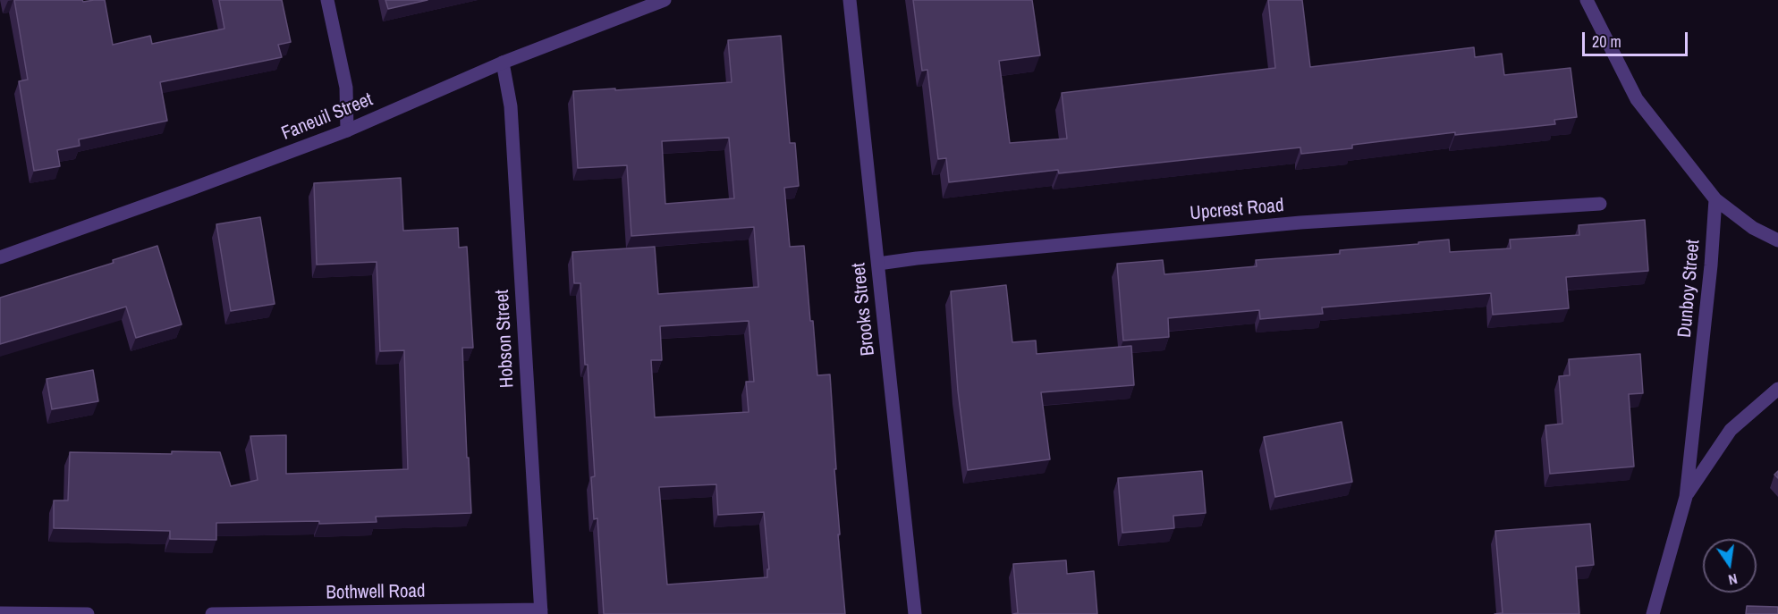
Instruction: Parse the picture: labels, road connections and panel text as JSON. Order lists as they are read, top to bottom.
{
  "streets": {
    "street": [
      "Faneuil Street",
      "Upcrest Road",
      "Dunboy Street",
      "Brooks Street",
      "Hobson Street",
      "Bothwell Road"
    ]
  },
  "crossings": [
    ["Faneuil Street", "Hobson Street"],
    ["Upcrest Road", "Brooks Street"],
    ["Hobson Street", "Bothwell Road"]
  ],
  "scale_bar": "20 m",
  "north": "bottom"
}
